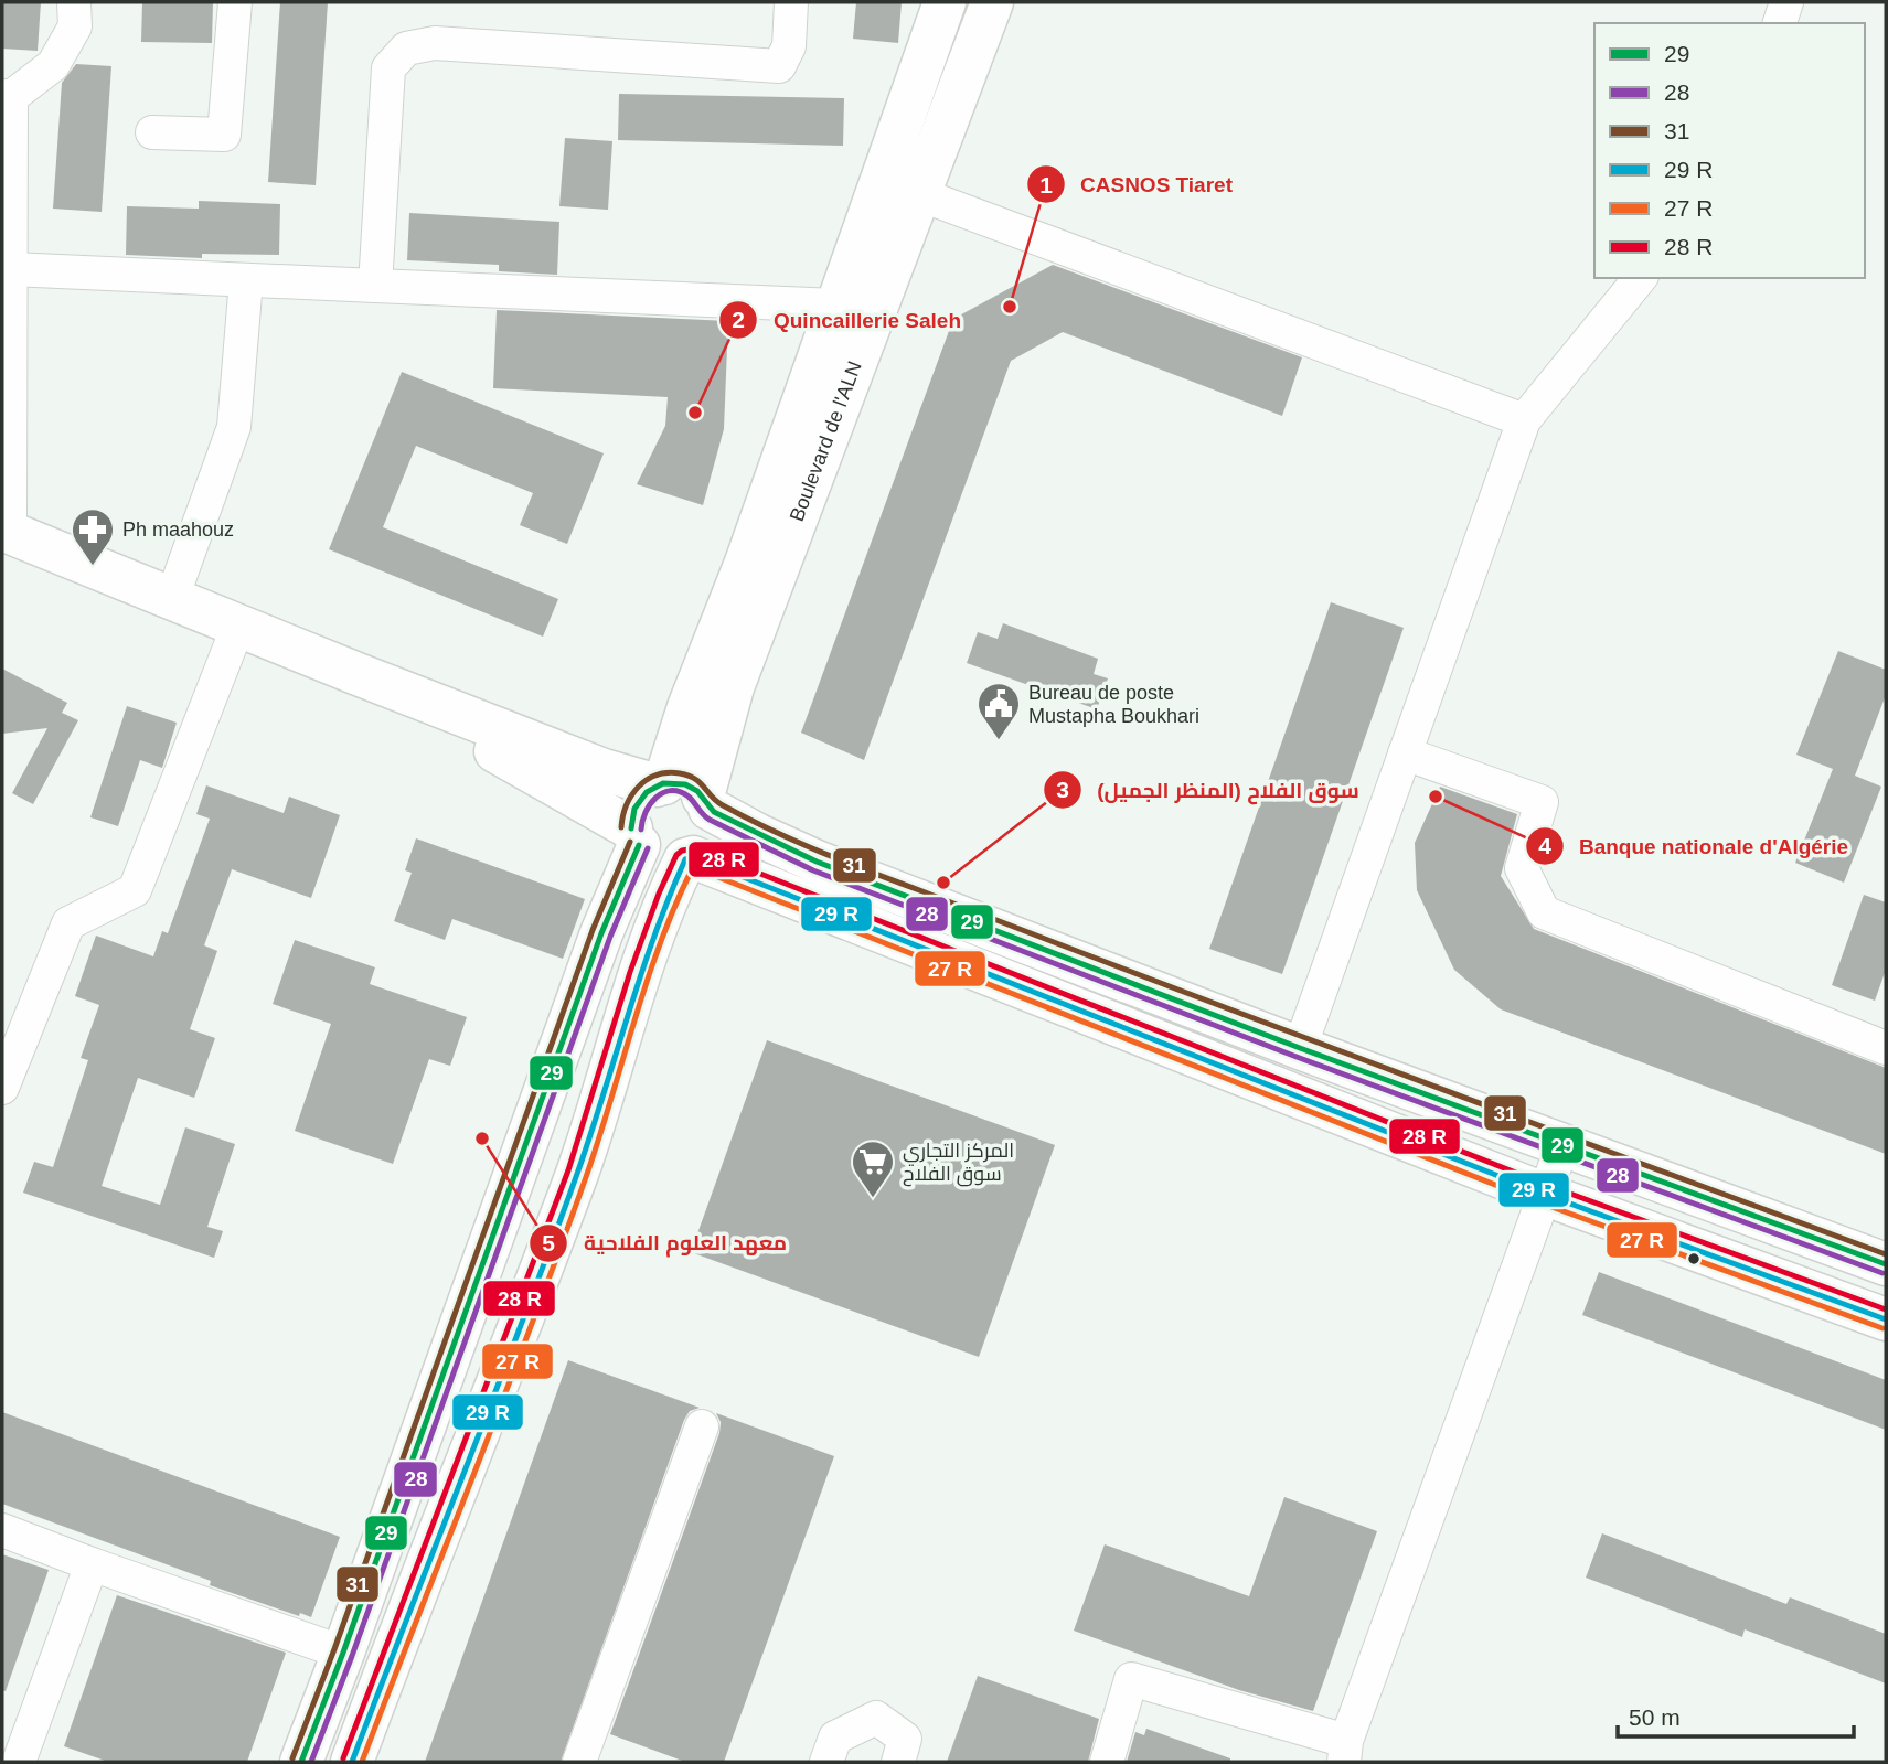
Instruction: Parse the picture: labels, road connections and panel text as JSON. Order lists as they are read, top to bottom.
{
  "streets": {
    "main road": ["Boulevard de l'ALN"]
  },
  "places": {
    "other": [
      "CASNOS Tiaret",
      "Quincaillerie Saleh",
      "Banque nationale d'Algérie",
      "سوق الفلاح (المنظر الجميل)",
      "معهد العلوم الفلاحية"
    ],
    "pharmacy": ["Ph maahouz"],
    "public building": ["Bureau de poste Mustapha Boukhari"],
    "supermarket": ["المركز التجاري سوق الفلاح"]
  },
  "lines": ["transit line 31", "transit line 29", "transit line 28"],
  "legend": [
    "29",
    "28",
    "31",
    "29 R",
    "27 R",
    "28 R"
  ],
  "scale_bar": "50 m"
}
